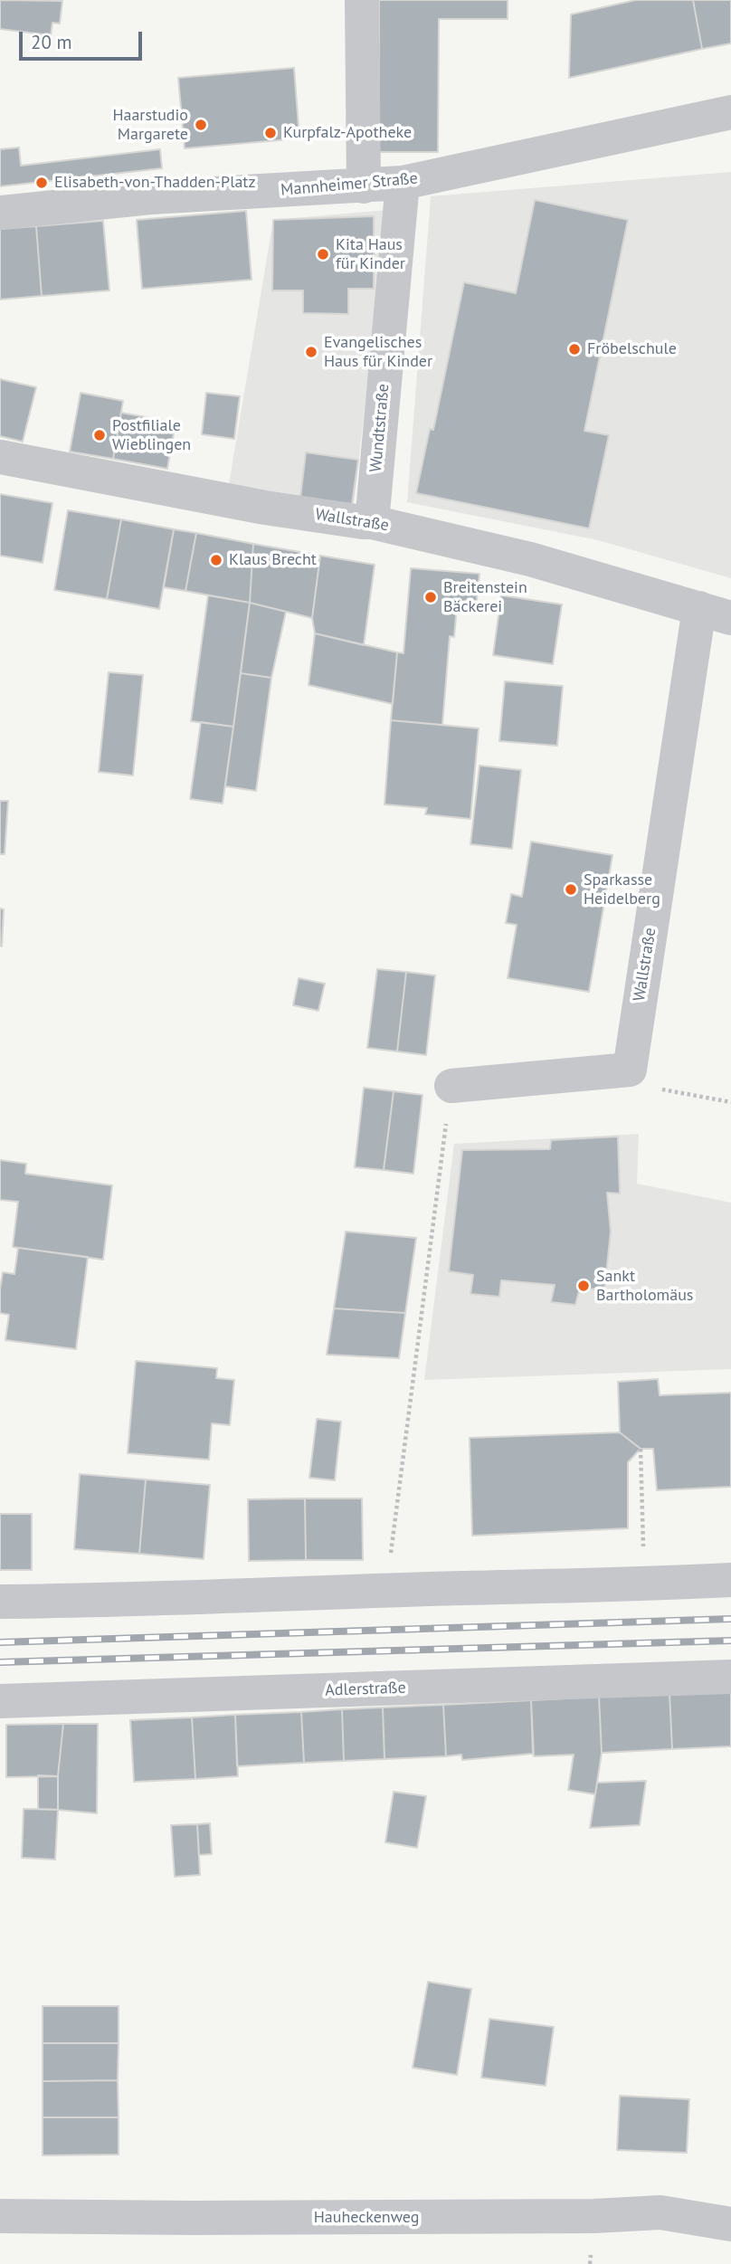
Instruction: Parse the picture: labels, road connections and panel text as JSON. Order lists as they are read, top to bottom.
{
  "streets": {
    "street": [
      "Mannheimer Straße",
      "Wundtstraße",
      "Wallstraße",
      "Adlerstraße",
      "Hauheckenweg"
    ]
  },
  "crossings": [
    ["Mannheimer Straße", "Wundtstraße"],
    ["Wundtstraße", "Wallstraße"]
  ],
  "places": [
    "Haarstudio Margarete",
    "Kurpfalz-Apotheke",
    "Elisabeth-von-Thadden-Platz",
    "Kita Haus für Kinder",
    "Fröbelschule",
    "Evangelisches Haus für Kinder",
    "Postfiliale Wieblingen",
    "Klaus Brecht",
    "Breitenstein Bäckerei",
    "Sparkasse Heidelberg",
    "Sankt Bartholomäus"
  ],
  "scale_bar": "20 m"
}
